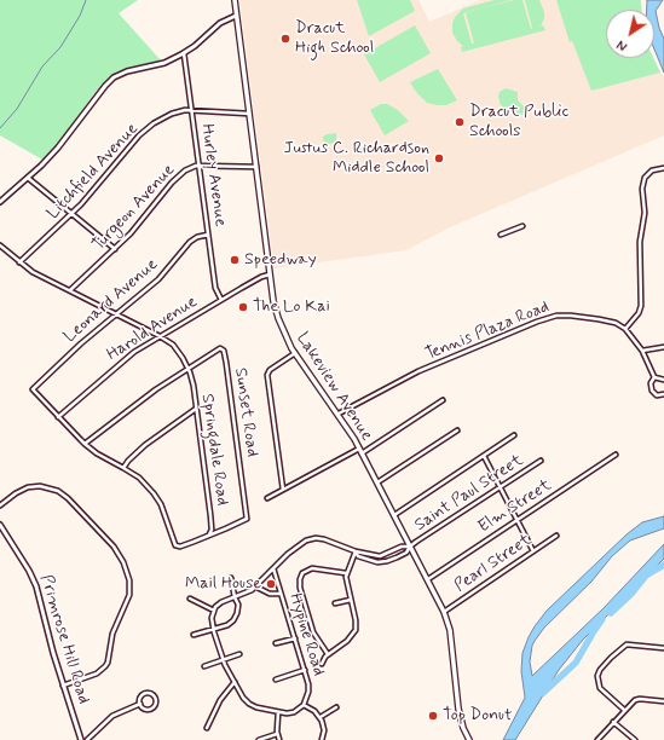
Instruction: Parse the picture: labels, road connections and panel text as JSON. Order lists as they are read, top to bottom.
{
  "streets": {
    "main road": ["Lakeview Avenue"],
    "street": [
      "Litchfield Avenue",
      "Hurley Avenue",
      "Turgeon Avenue",
      "Leonard Avenue",
      "Harold Avenue",
      "Tennis Plaza Road",
      "Sunset Road",
      "Springdale Road",
      "Saint Paul Street",
      "Elm Street",
      "Pearl Street",
      "Hypine Road",
      "Primrose Hill Road"
    ]
  },
  "crossings": [
    ["Litchfield Avenue", "Hurley Avenue"],
    ["Litchfield Avenue", "Lakeview Avenue"],
    ["Litchfield Avenue", "Springdale Road"],
    ["Hurley Avenue", "Turgeon Avenue"],
    ["Hurley Avenue", "Leonard Avenue"],
    ["Hurley Avenue", "Harold Avenue"],
    ["Turgeon Avenue", "Lakeview Avenue"],
    ["Turgeon Avenue", "Springdale Road"],
    ["Leonard Avenue", "Harold Avenue"],
    ["Leonard Avenue", "Springdale Road"],
    ["Harold Avenue", "Lakeview Avenue"],
    ["Harold Avenue", "Springdale Road"],
    ["Tennis Plaza Road", "Lakeview Avenue"],
    ["Lakeview Avenue", "Saint Paul Street"],
    ["Lakeview Avenue", "Elm Street"],
    ["Lakeview Avenue", "Pearl Street"],
    ["Sunset Road", "Springdale Road"]
  ],
  "places": [
    "Dracut High School",
    "Dracut Public Schools",
    "Justus C. Richardson Middle School",
    "Speedway",
    "The Lo Kai",
    "Mail House",
    "Top Donut"
  ],
  "north": "bottom left"
}
